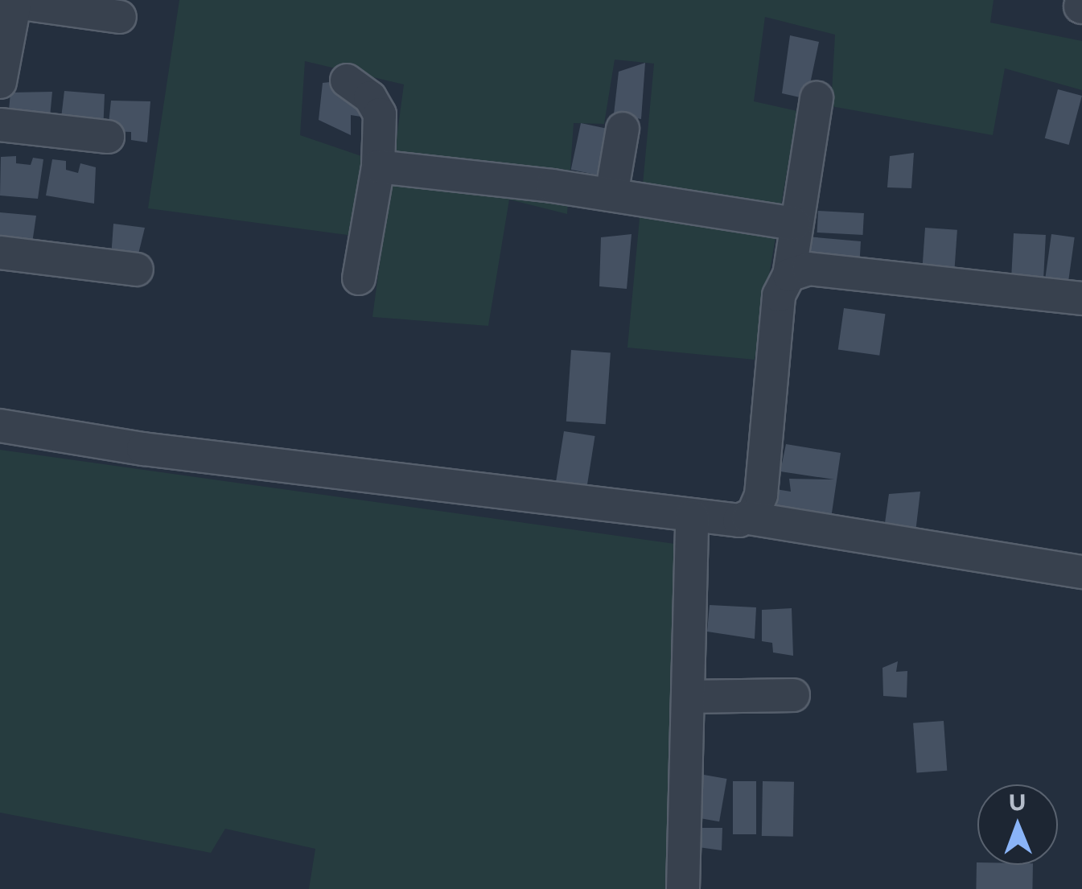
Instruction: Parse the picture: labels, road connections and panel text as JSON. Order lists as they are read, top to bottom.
{
  "north": "top"
}
